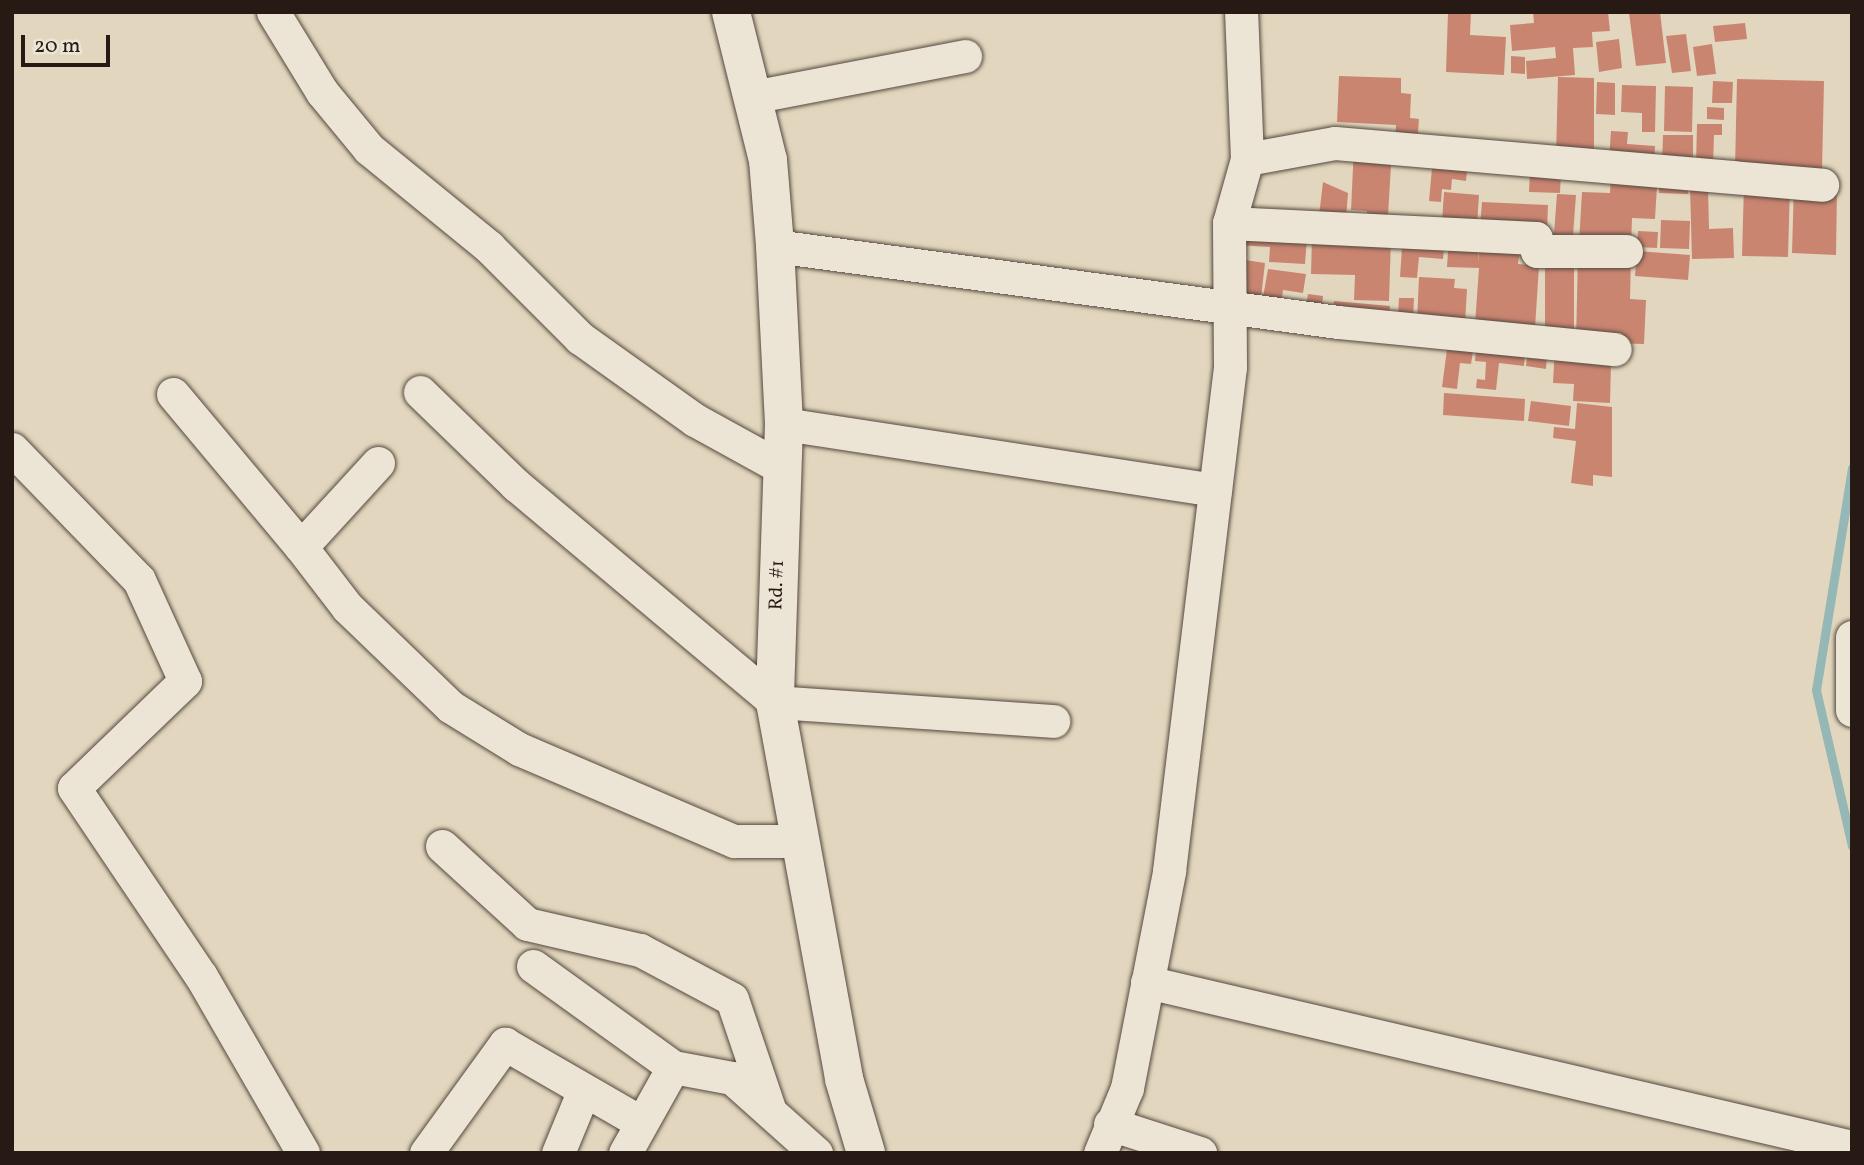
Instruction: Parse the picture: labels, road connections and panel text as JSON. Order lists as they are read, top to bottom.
{
  "streets": {
    "main road": ["Rd. #1"]
  },
  "scale_bar": "20 m"
}
